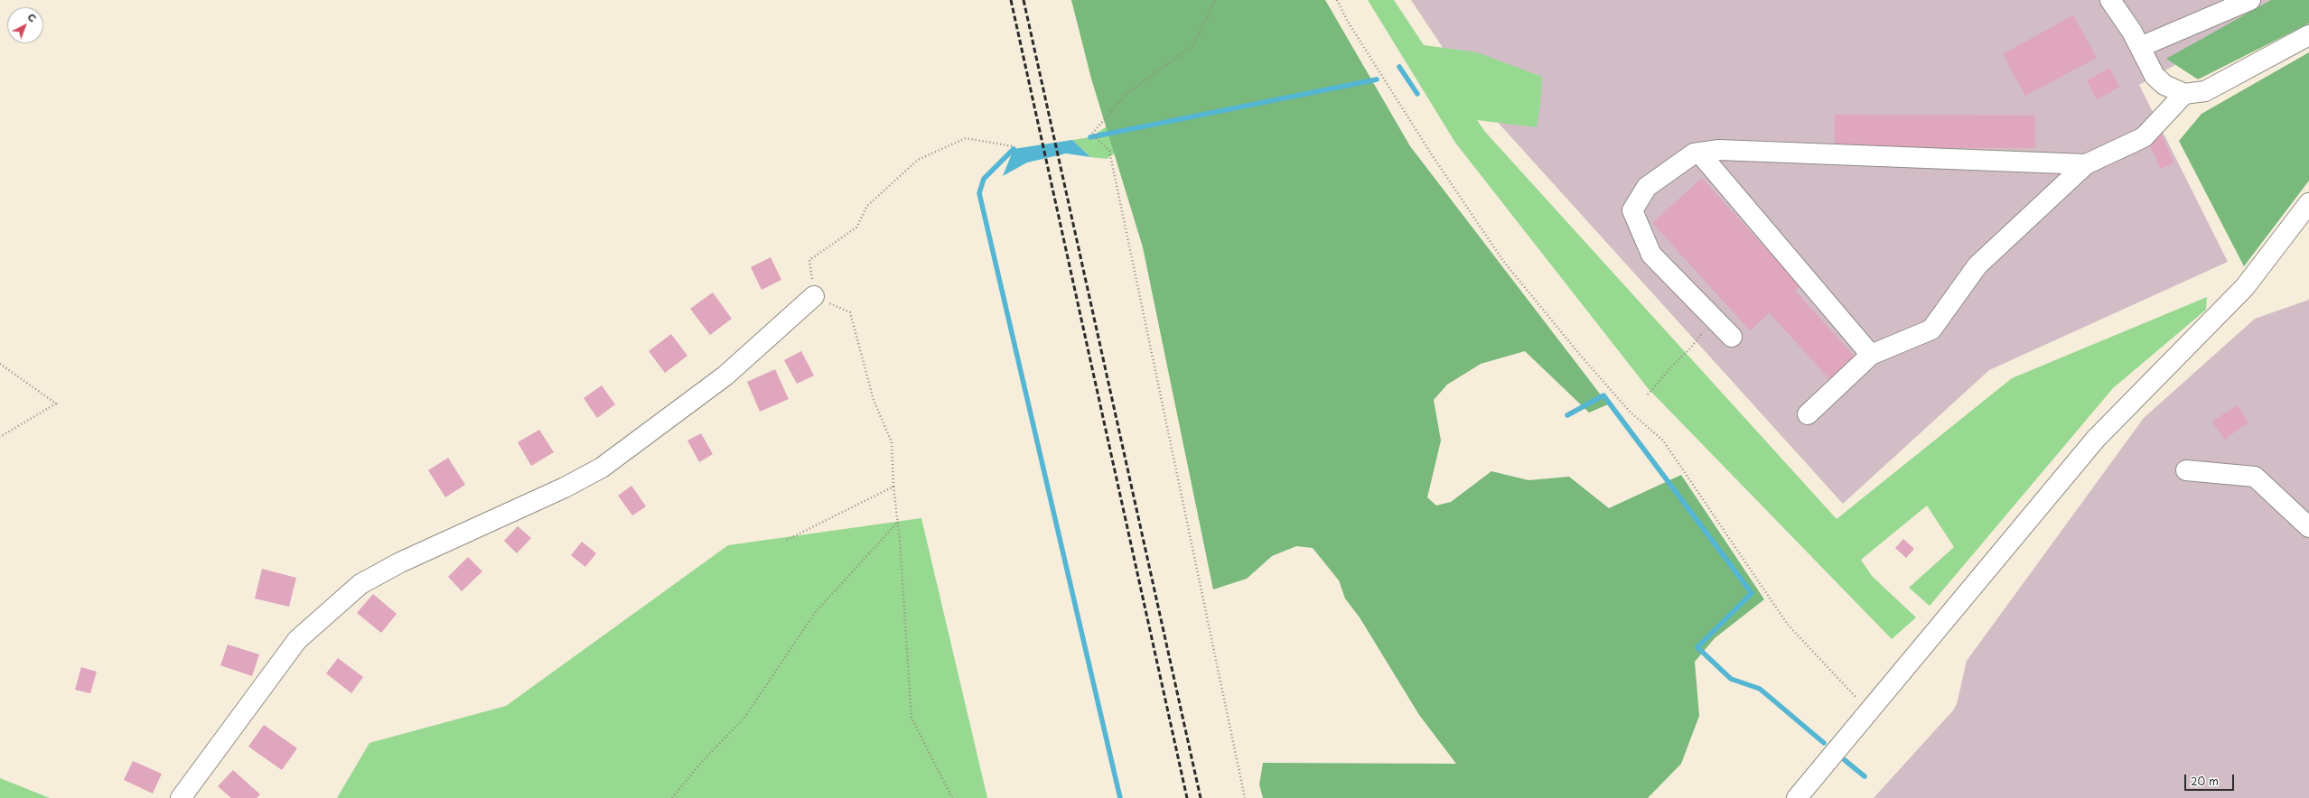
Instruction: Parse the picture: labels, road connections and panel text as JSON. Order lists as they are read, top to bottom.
{
  "scale_bar": "20 m",
  "north": "top right"
}
